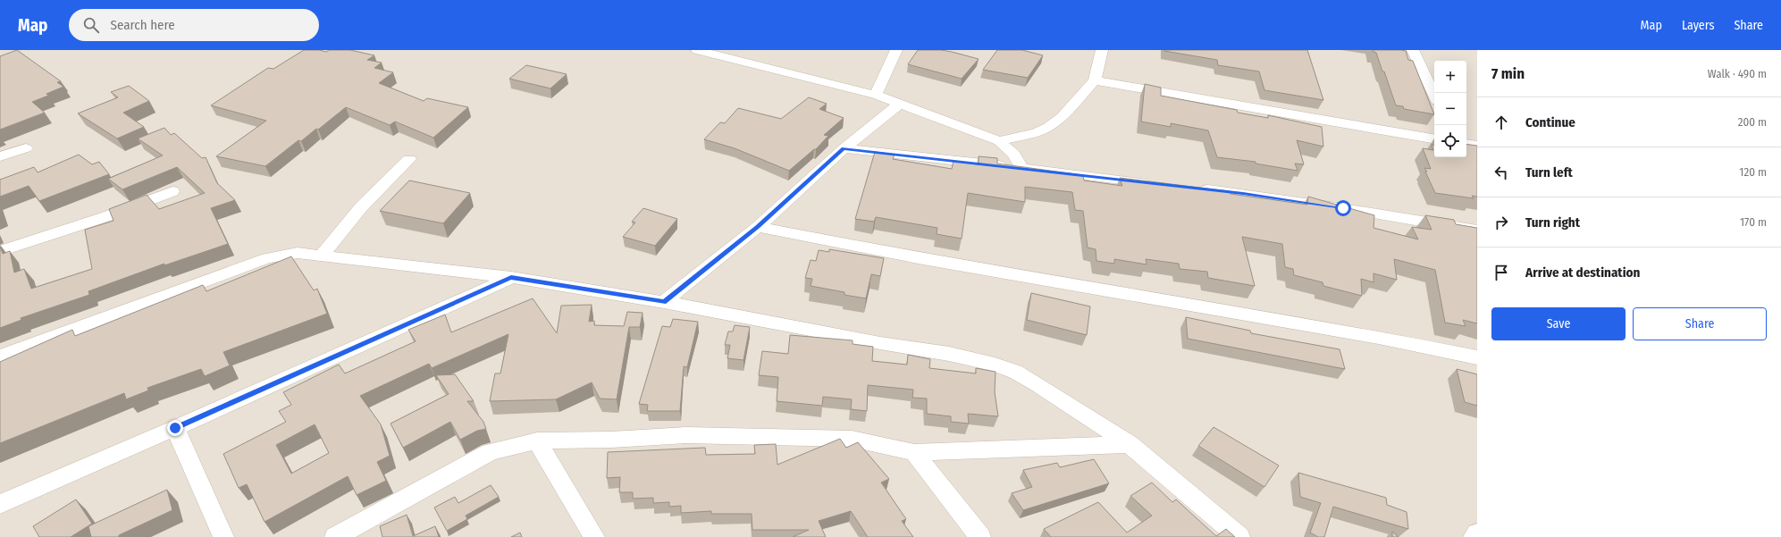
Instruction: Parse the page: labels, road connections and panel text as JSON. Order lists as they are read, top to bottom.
{
  "page": {
    "header": "Map",
    "search": "Search here",
    "nav": ["Map", "Layers", "Share"],
    "heading": ["7 min", "Walk · 490 m"],
    "map_buttons": ["+", "−"],
    "list": [
      ["Continue", "200 m"],
      ["Turn left", "120 m"],
      ["Turn right", "170 m"],
      "Arrive at destination"
    ],
    "buttons": ["Save", "Share"]
  }
}
